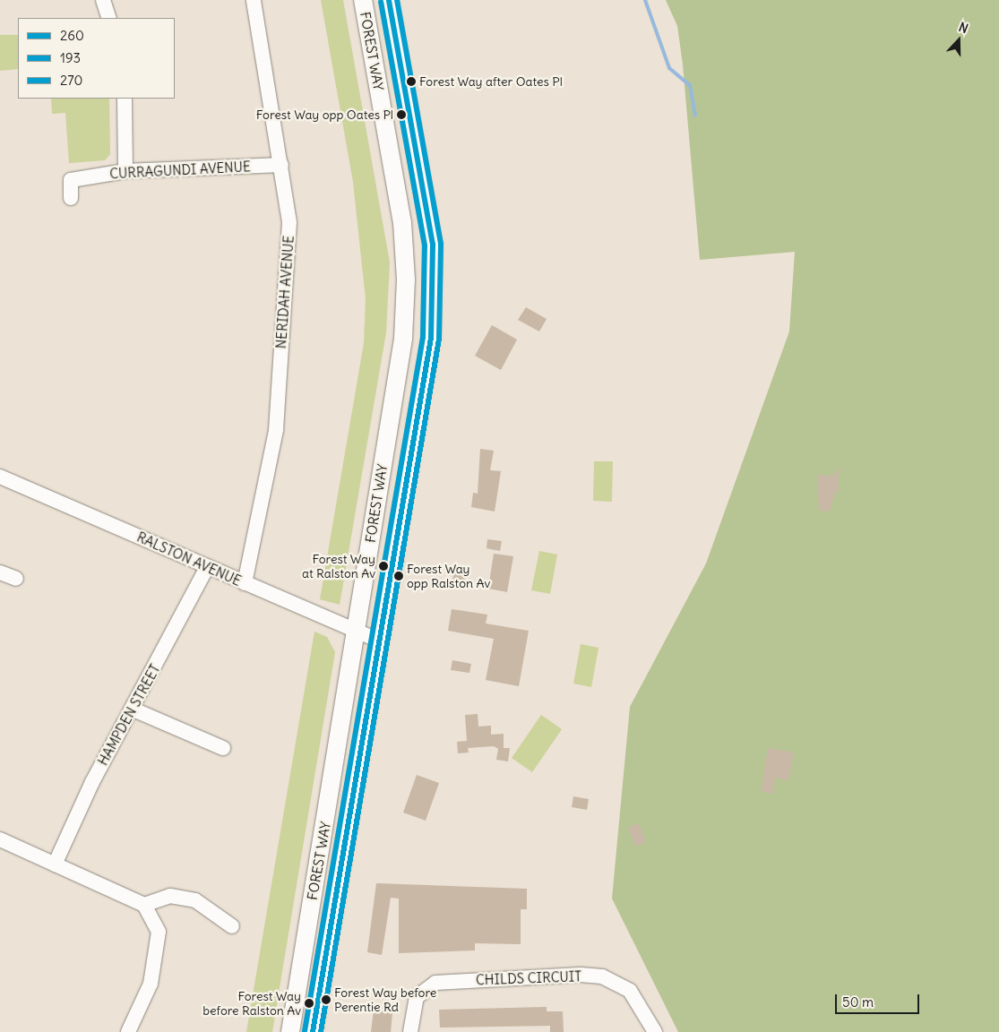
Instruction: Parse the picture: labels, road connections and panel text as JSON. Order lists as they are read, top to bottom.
{
  "streets": {
    "main road": ["FOREST WAY"],
    "street": [
      "CURRAGUNDI AVENUE",
      "NERIDAH AVENUE",
      "RALSTON AVENUE",
      "HAMPDEN STREET",
      "CHILDS CIRCUIT"
    ]
  },
  "crossings": [
    ["FOREST WAY", "RALSTON AVENUE"],
    ["CURRAGUNDI AVENUE", "NERIDAH AVENUE"],
    ["NERIDAH AVENUE", "RALSTON AVENUE"],
    ["RALSTON AVENUE", "HAMPDEN STREET"]
  ],
  "places": [
    "Forest Way after Oates Pl",
    "Forest Way opp Oates Pl",
    "Forest Way at Ralston Av",
    "Forest Way opp Ralston Av",
    "Forest Way before Perentie Rd",
    "Forest Way before Ralston Av"
  ],
  "lines": ["transit line 260", "transit line 193", "transit line 270"],
  "legend": ["260", "193", "270"],
  "scale_bar": "50 m",
  "north": "top"
}
